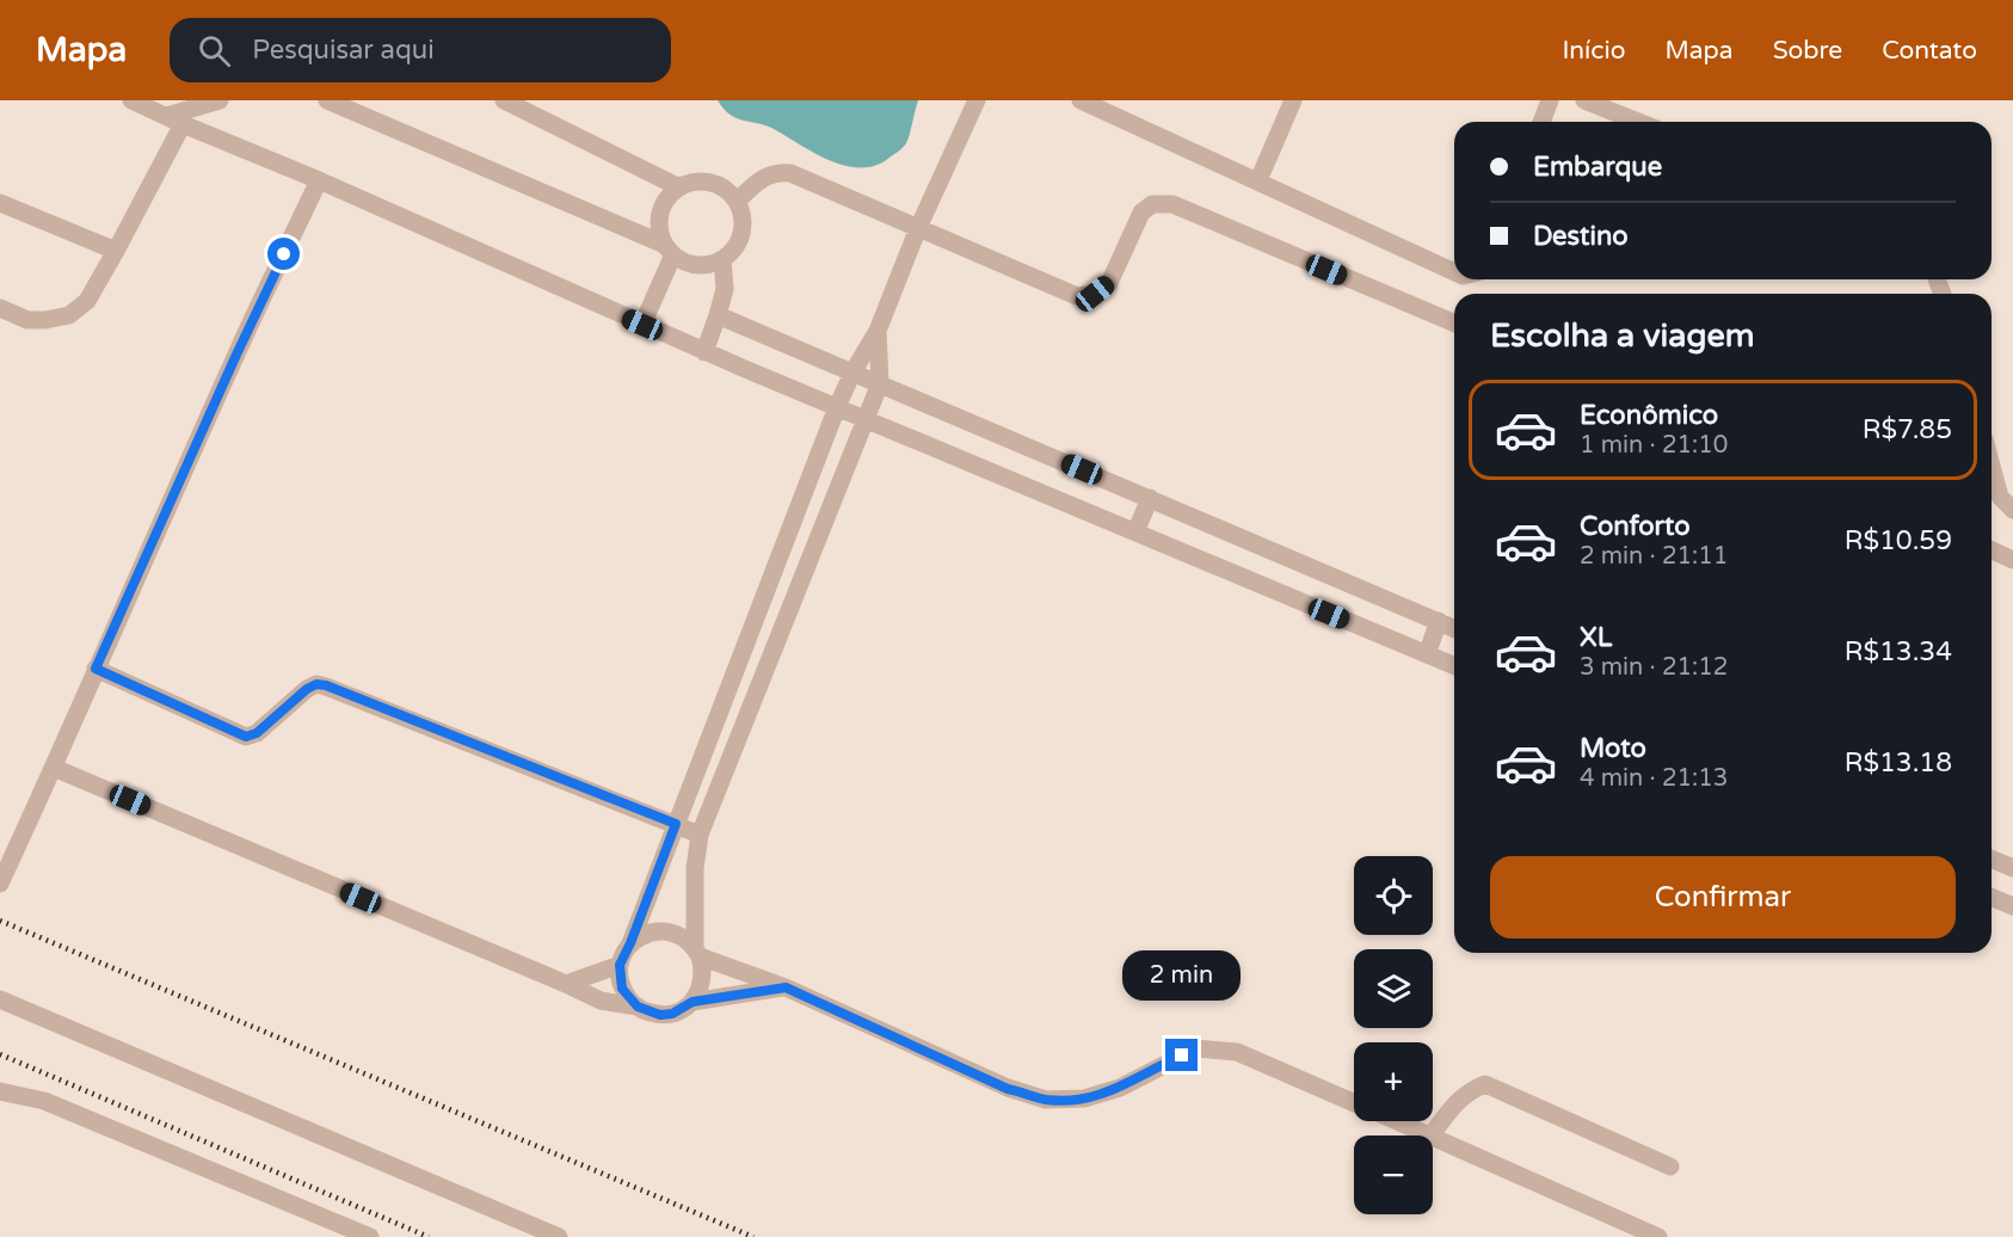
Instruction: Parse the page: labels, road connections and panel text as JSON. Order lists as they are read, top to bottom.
{
  "page": {
    "header": "Mapa",
    "search": "Pesquisar aqui",
    "nav": [
      "Início",
      "Mapa",
      "Sobre",
      "Contato"
    ],
    "banner": ["Embarque", "Destino"],
    "heading": "Escolha a viagem",
    "list": [
      {
        "name": "Econômico",
        "note": "1 min · 21:10",
        "value": "R$7.85"
      },
      {
        "name": "Conforto",
        "note": "2 min · 21:11",
        "value": "R$10.59"
      },
      {
        "name": "XL",
        "note": "3 min · 21:12",
        "value": "R$13.34"
      },
      {
        "name": "Moto",
        "note": "4 min · 21:13",
        "value": "R$13.18"
      }
    ],
    "buttons": "Confirmar",
    "map_buttons": ["+", "−"],
    "bubble": "2 min"
  }
}
